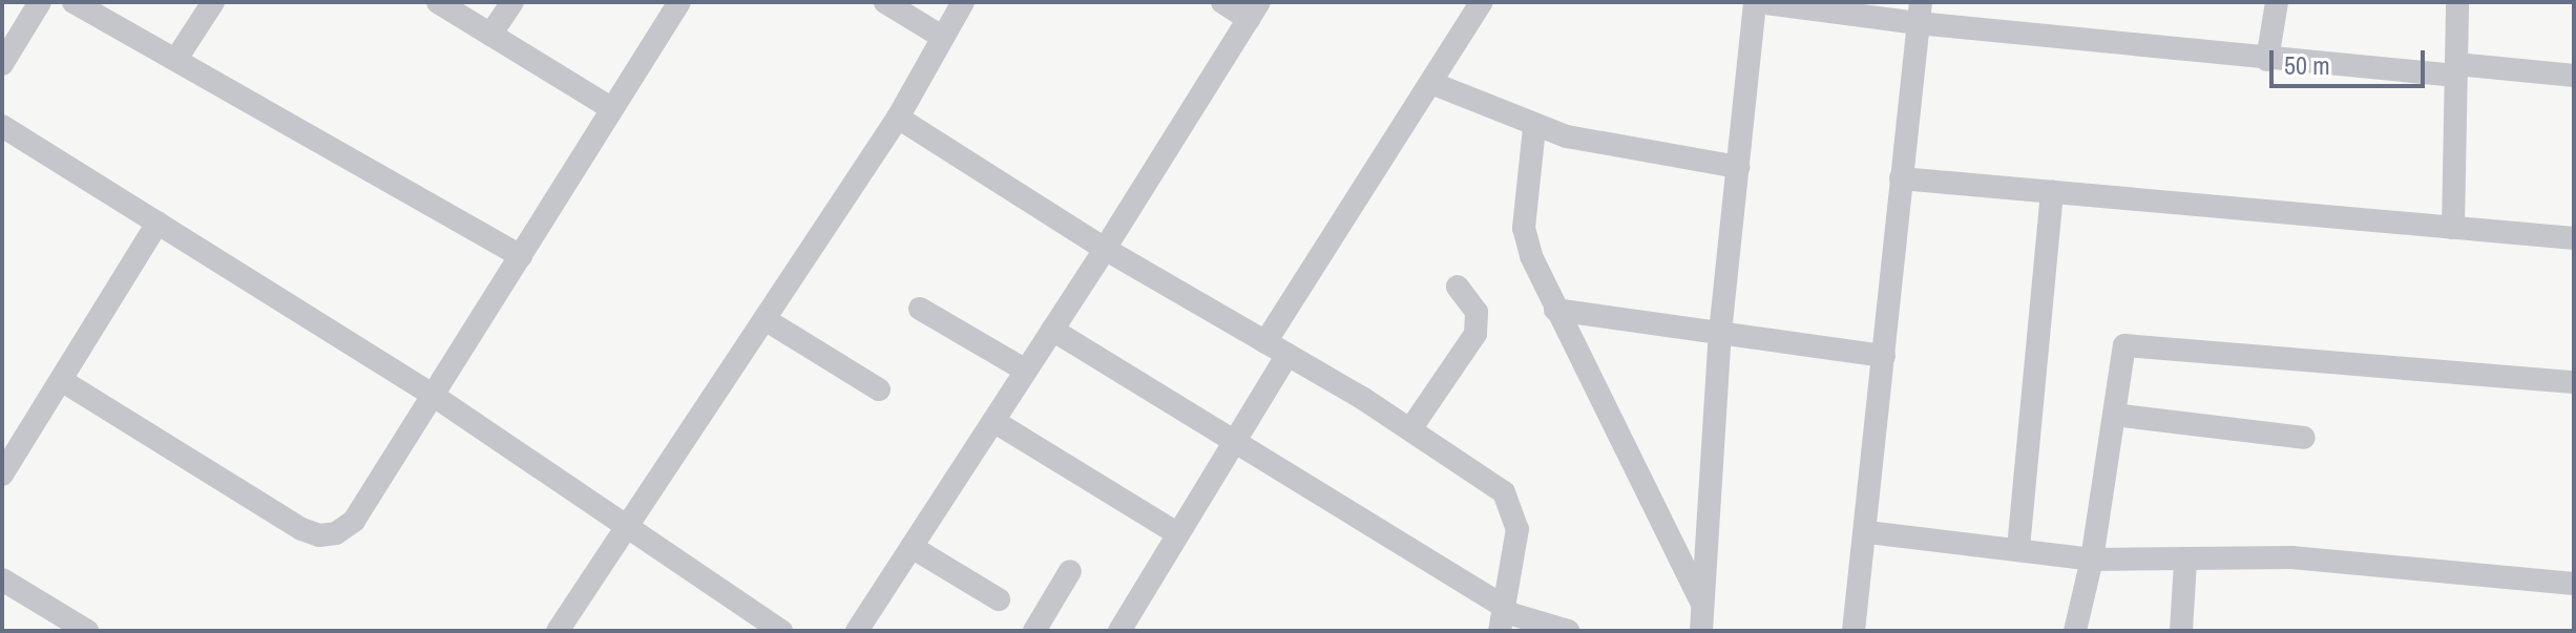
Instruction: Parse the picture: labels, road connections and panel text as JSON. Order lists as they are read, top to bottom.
{
  "scale_bar": "50 m"
}
